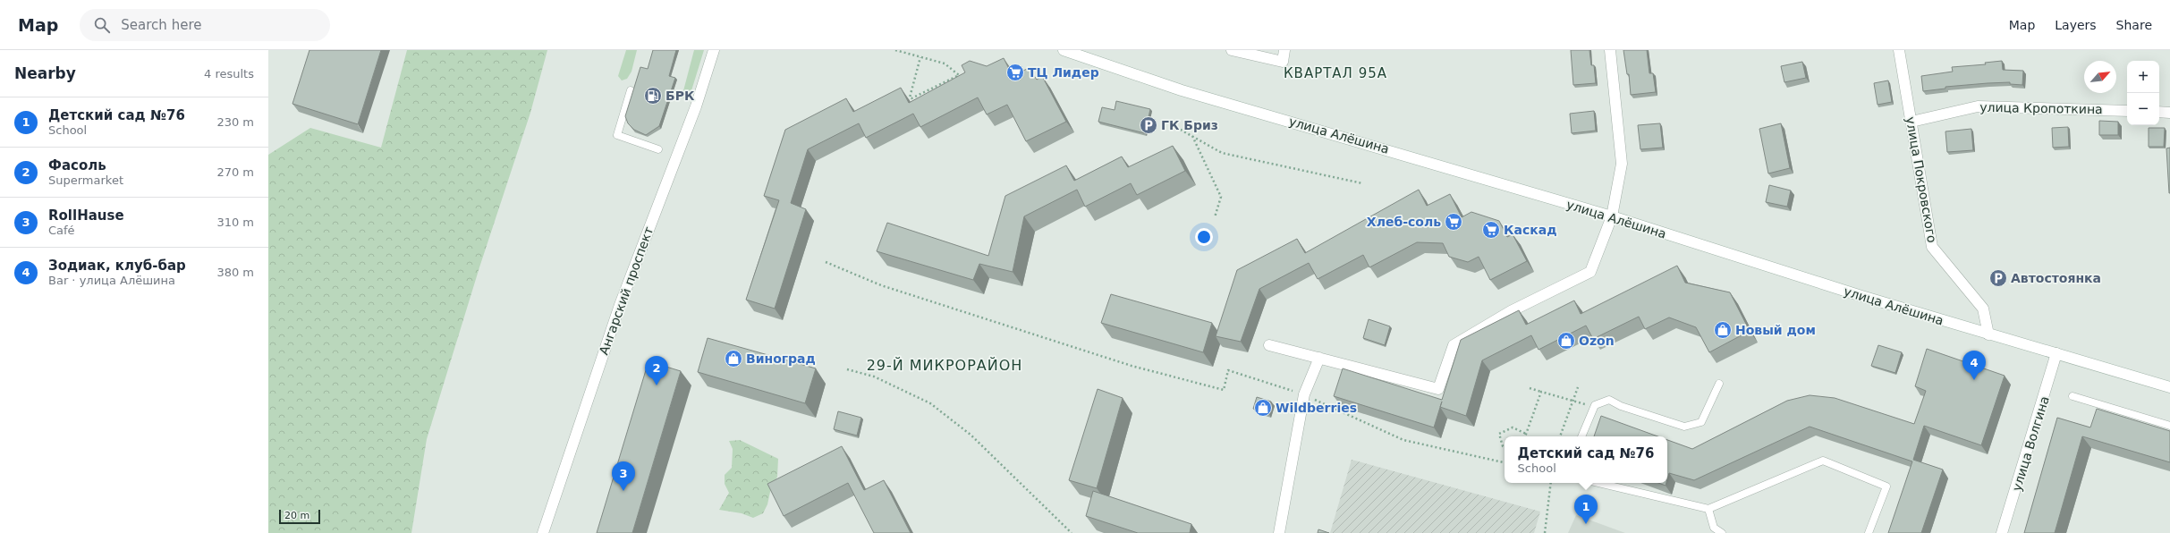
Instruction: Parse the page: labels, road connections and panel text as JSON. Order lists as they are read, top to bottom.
{
  "streets": {
    "street": [
      "улица Кропоткина",
      "улица Алёшина",
      "улица Покровского",
      "Ангарский проспект",
      "улица Волгина"
    ]
  },
  "crossings": [
    ["улица Кропоткина", "улица Покровского"],
    ["улица Алёшина", "улица Покровского"],
    ["улица Алёшина", "улица Волгина"]
  ],
  "districts": ["КВАРТАЛ 95А", "29-Й МИКРОРАЙОН"],
  "places": {
    "supermarket": ["ТЦ Лидер", "Хлеб-соль", "Каскад"],
    "fuel station": ["БРК"],
    "parking": ["ГК Бриз", "Автостоянка"],
    "shop": [
      "Новый дом",
      "Ozon",
      "Виноград",
      "Wildberries"
    ]
  },
  "scale_bar": "20 m",
  "north": "top right",
  "page": {
    "header": "Map",
    "search": "Search here",
    "nav": ["Map", "Layers", "Share"],
    "heading": ["Nearby", "4 results"],
    "map_buttons": ["+", "−"],
    "list": [
      {
        "mark": "1",
        "name": "Детский сад №76",
        "note": "School",
        "value": "230 m"
      },
      {
        "mark": "2",
        "name": "Фасоль",
        "note": "Supermarket",
        "value": "270 m"
      },
      {
        "mark": "3",
        "name": "RollHause",
        "note": "Café",
        "value": "310 m"
      },
      {
        "mark": "4",
        "name": "Зодиак, клуб-бар",
        "note": "Bar · улица Алёшина",
        "value": "380 m"
      }
    ],
    "pins": [
      "4",
      "2",
      "3",
      "1"
    ],
    "popup": ["Детский сад №76", "School"],
    "scale": "20 m"
  }
}
